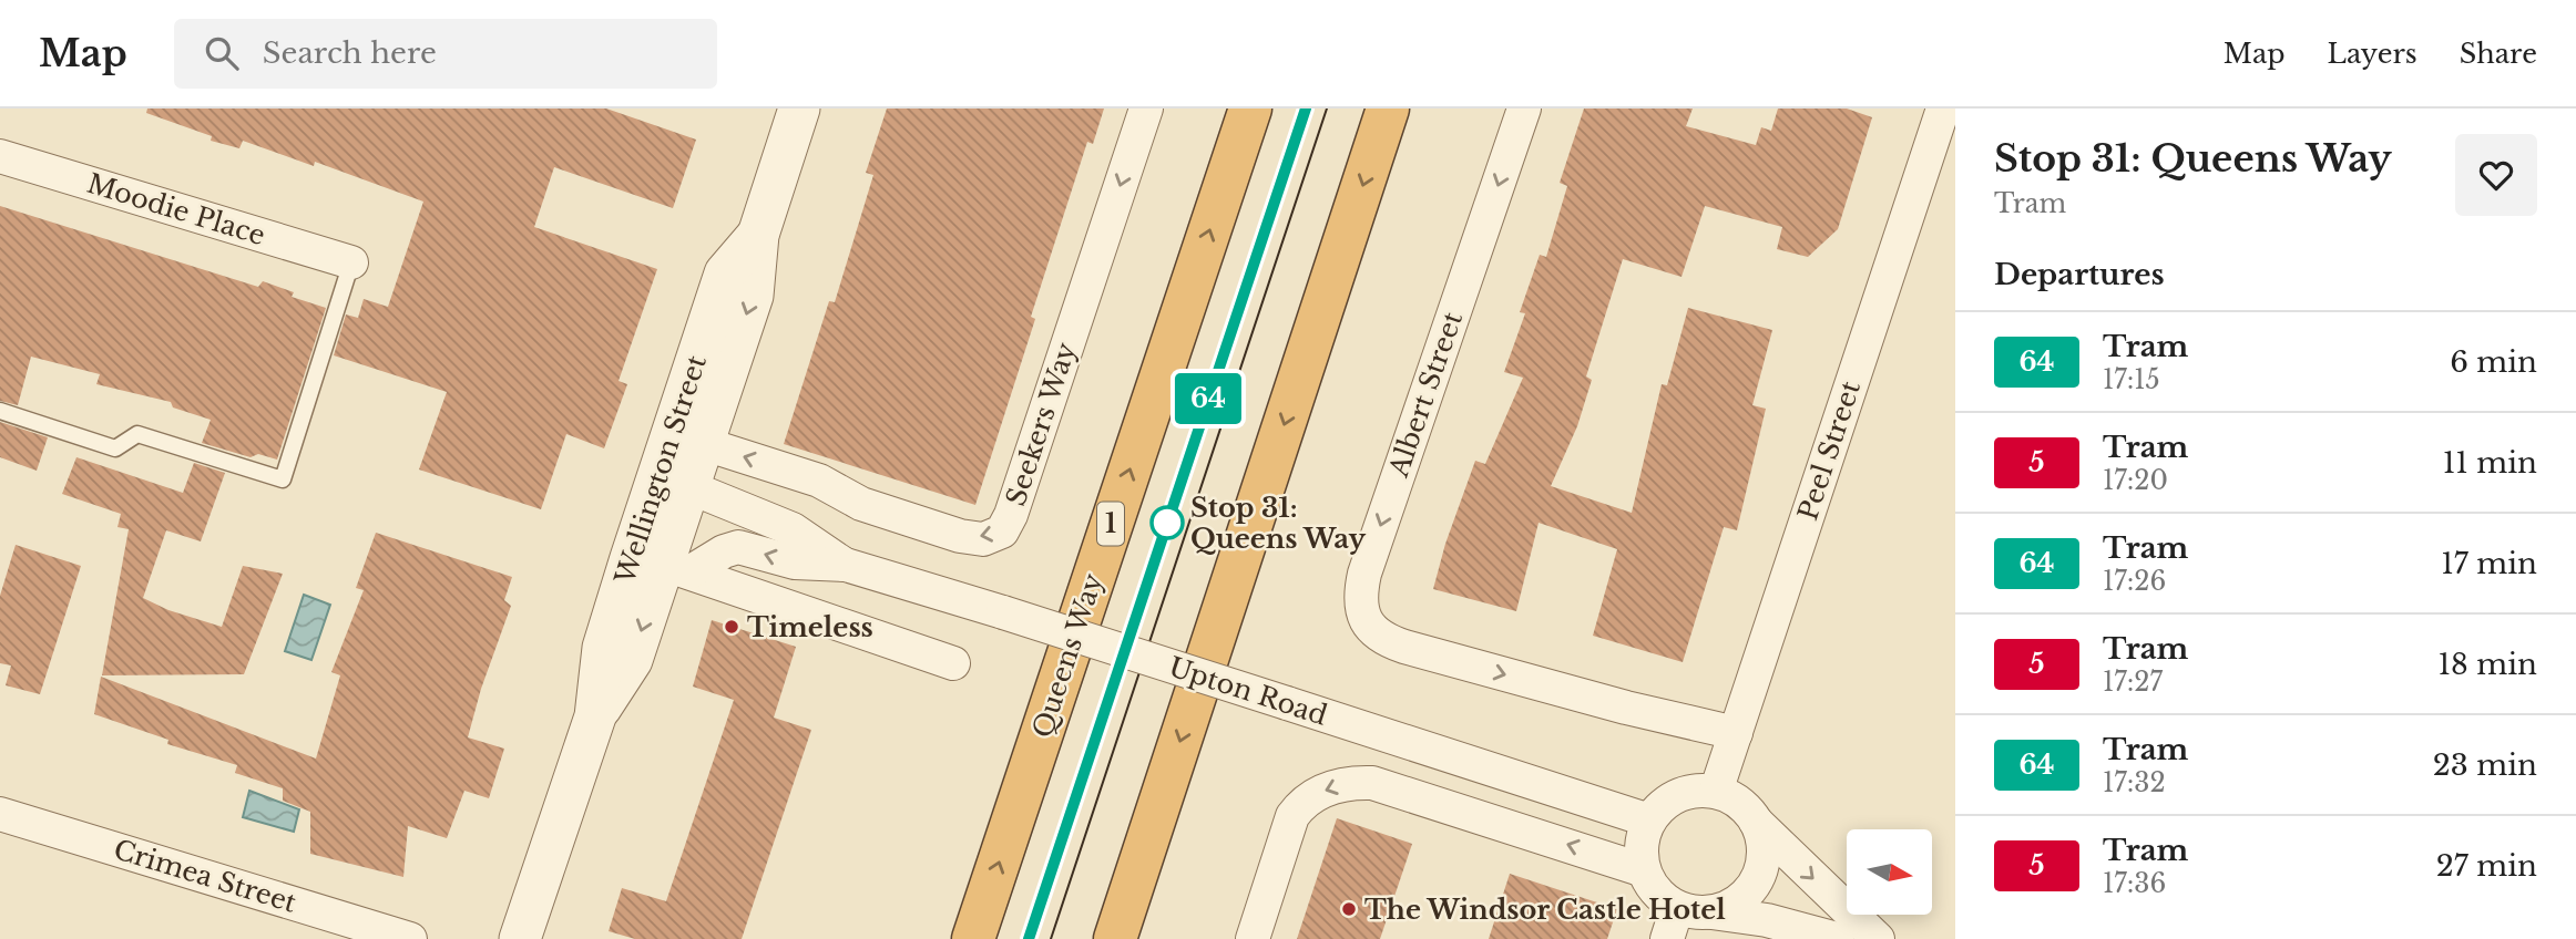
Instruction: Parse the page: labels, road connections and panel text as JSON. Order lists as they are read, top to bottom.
{
  "streets": {
    "highway": ["1", "Queens Way"],
    "street": [
      "Moodie Place",
      "Albert Street",
      "Seekers Way",
      "Peel Street",
      "Wellington Street",
      "Upton Road",
      "Crimea Street"
    ]
  },
  "crossings": [
    ["Albert Street", "Peel Street"],
    ["Seekers Way", "Wellington Street"],
    ["Peel Street", "Upton Road"],
    ["Wellington Street", "Upton Road"]
  ],
  "places": ["Stop 31: Queens Way", "Timeless", "The Windsor Castle Hotel"],
  "lines": ["tram line 64"],
  "north": "right",
  "page": {
    "header": "Map",
    "search": "Search here",
    "nav": ["Map", "Layers", "Share"],
    "on_map": "64",
    "heading": [
      ["Stop 31: Queens Way", "Tram"],
      "Departures"
    ],
    "list": [
      {
        "mark": "64",
        "name": "Tram",
        "note": "17:15",
        "value": "6 min"
      },
      {
        "mark": "5",
        "name": "Tram",
        "note": "17:20",
        "value": "11 min"
      },
      {
        "mark": "64",
        "name": "Tram",
        "note": "17:26",
        "value": "17 min"
      },
      {
        "mark": "5",
        "name": "Tram",
        "note": "17:27",
        "value": "18 min"
      },
      {
        "mark": "64",
        "name": "Tram",
        "note": "17:32",
        "value": "23 min"
      },
      {
        "mark": "5",
        "name": "Tram",
        "note": "17:36",
        "value": "27 min"
      }
    ]
  }
}
